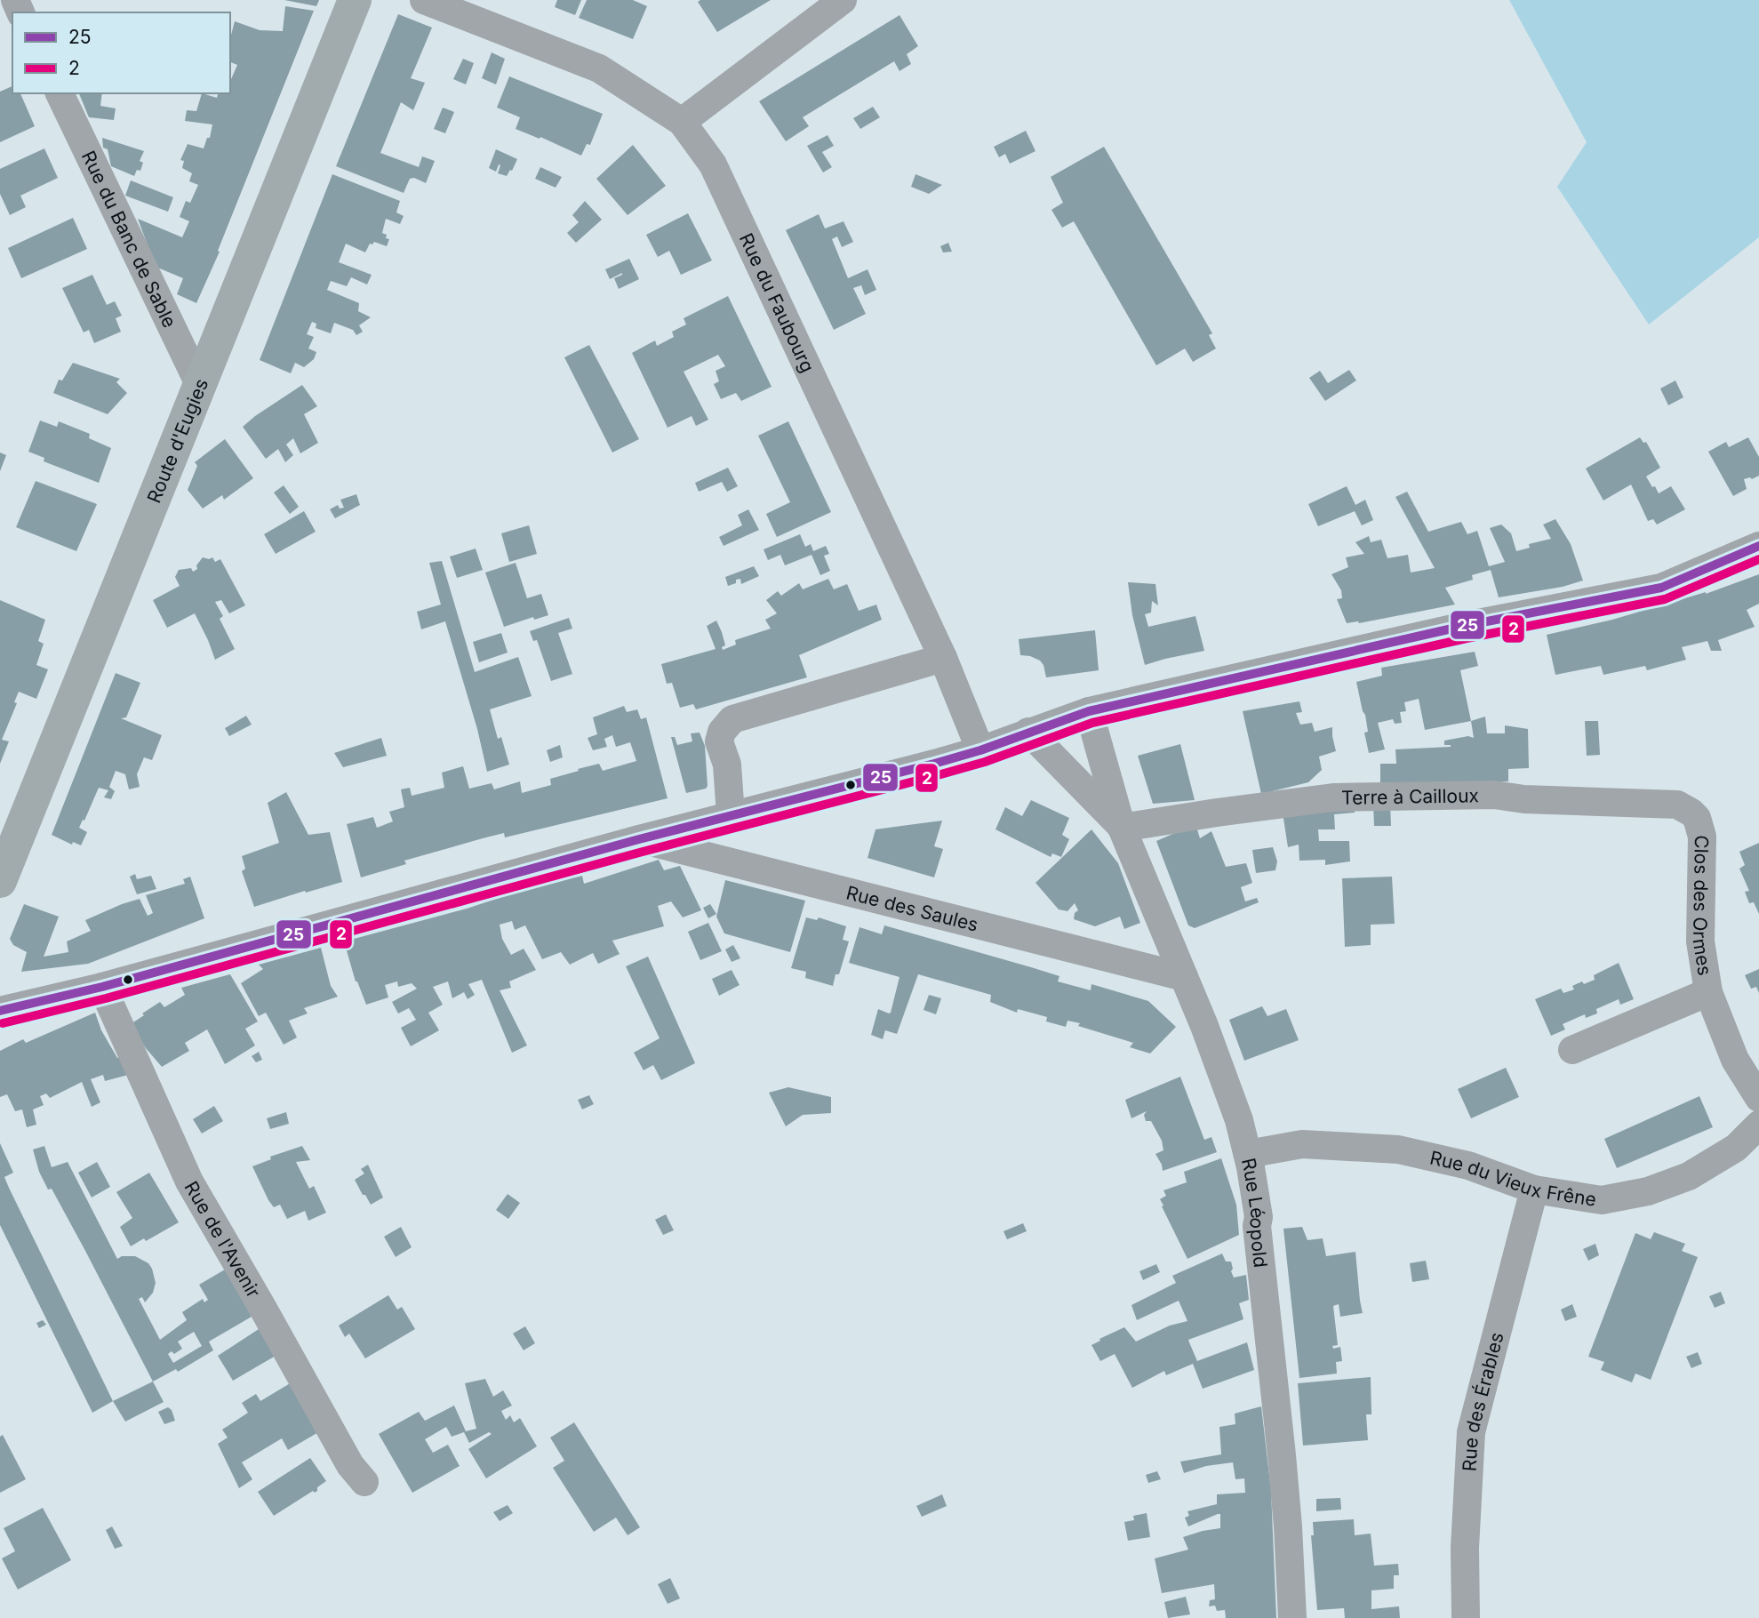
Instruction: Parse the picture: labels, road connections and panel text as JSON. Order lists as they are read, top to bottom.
{
  "streets": {
    "main road": ["Route d'Eugies"],
    "street": [
      "Rue du Banc de Sable",
      "Rue du Faubourg",
      "Terre à Cailloux",
      "Clos des Ormes",
      "Rue des Saules",
      "Rue du Vieux Frêne",
      "Rue Léopold",
      "Rue de l'Avenir",
      "Rue des Érables"
    ]
  },
  "crossings": [
    ["Rue du Banc de Sable", "Route d'Eugies"],
    ["Rue du Faubourg", "Rue des Saules"],
    ["Terre à Cailloux", "Clos des Ormes"],
    ["Terre à Cailloux", "Rue Léopold"],
    ["Rue des Saules", "Rue Léopold"],
    ["Rue des Saules", "Rue de l'Avenir"],
    ["Rue du Vieux Frêne", "Rue Léopold"],
    ["Rue du Vieux Frêne", "Rue des Érables"]
  ],
  "lines": ["transit line 25", "transit line 2"],
  "legend": ["25", "2"]
}
